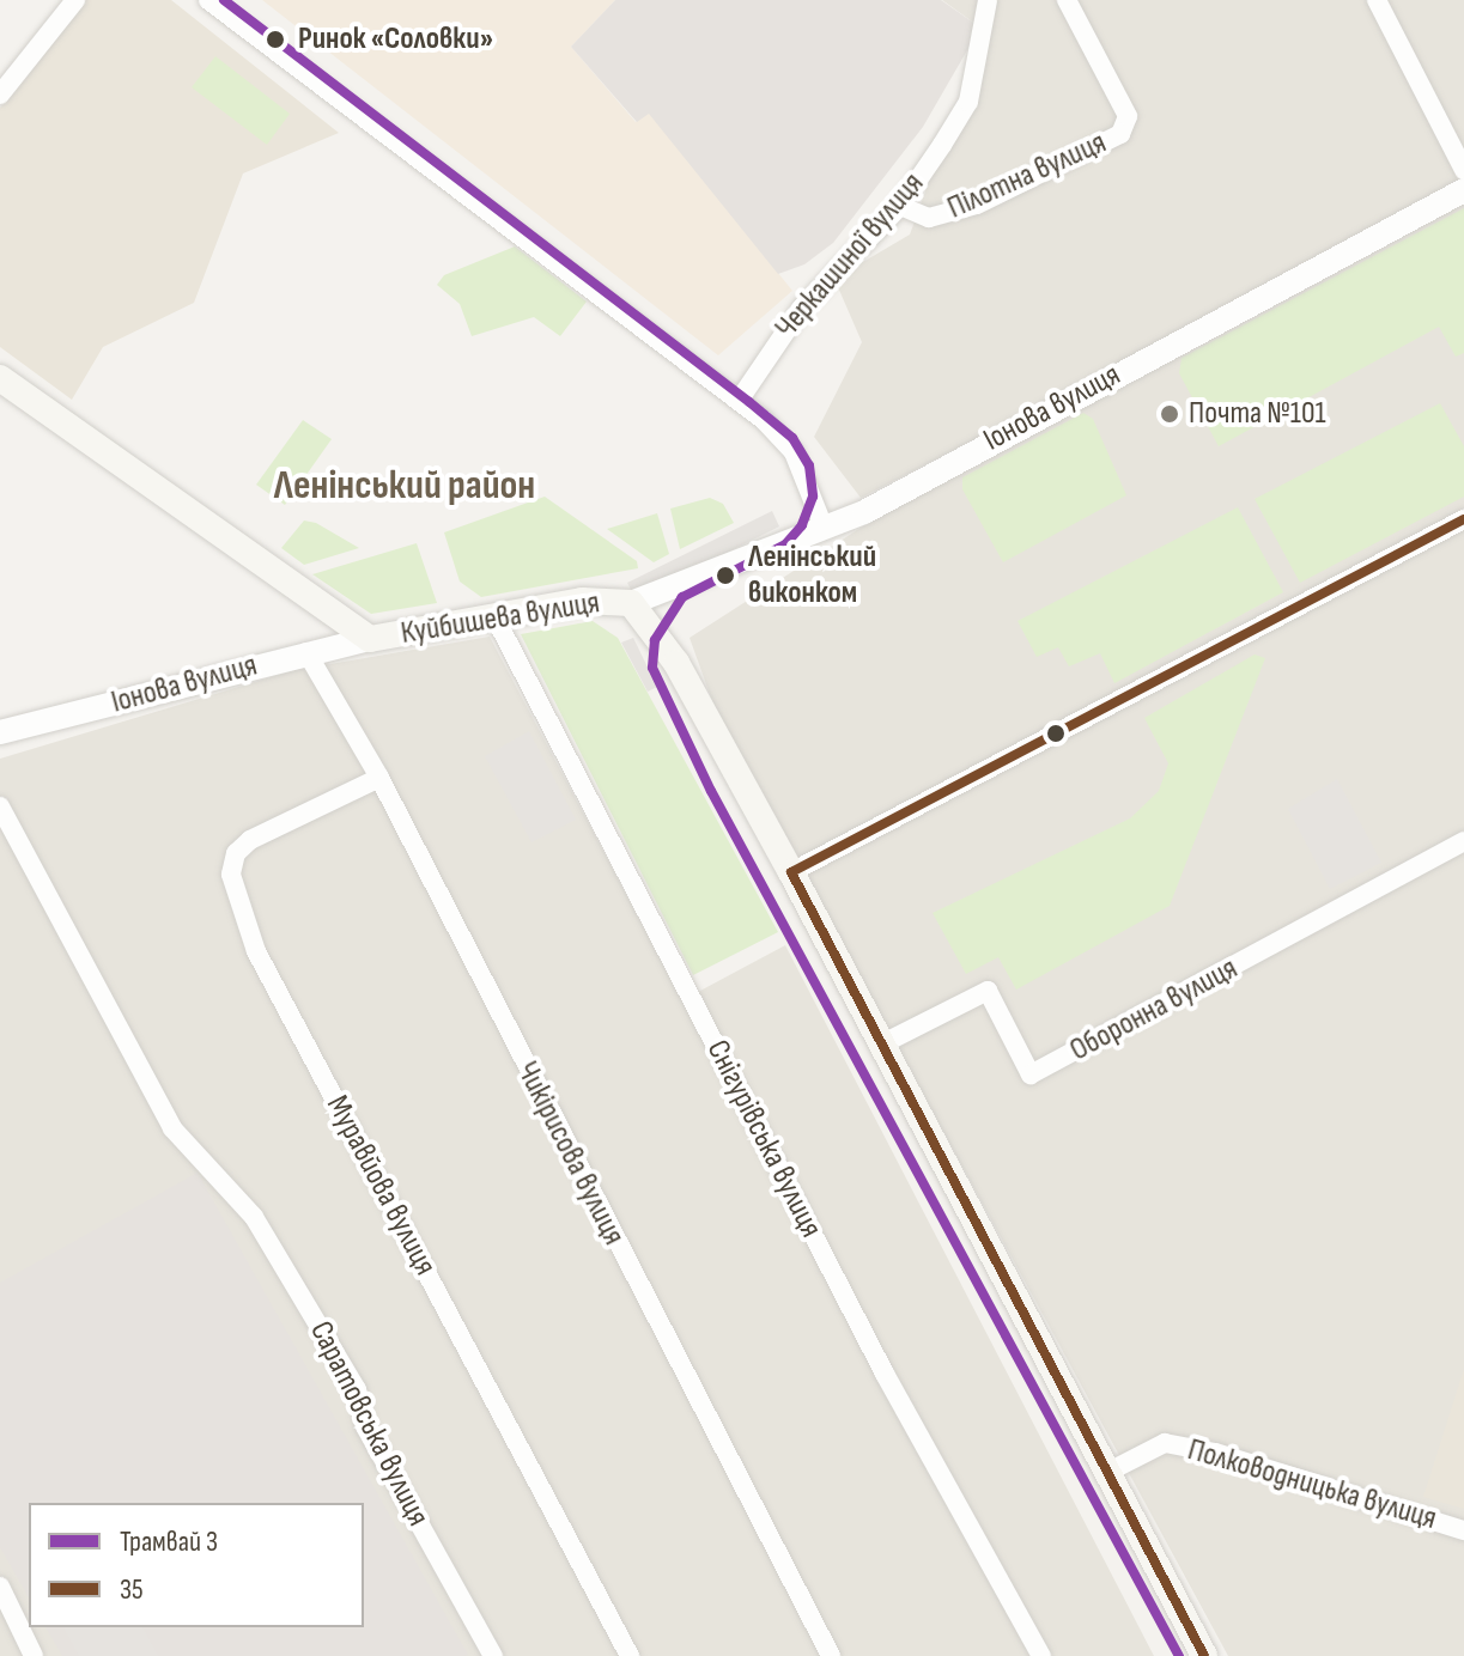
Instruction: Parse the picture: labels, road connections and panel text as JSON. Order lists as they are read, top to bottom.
{
  "streets": {
    "main road": ["Куйбишева вулиця"],
    "street": [
      "Пілотна вулиця",
      "Черкашиної вулиця",
      "Іонова вулиця",
      "Оборонна вулиця",
      "Снігурівська вулиця",
      "Чикірисова вулиця",
      "Муравйова вулиця",
      "Саратовська вулиця",
      "Полководницька вулиця"
    ]
  },
  "crossings": [
    ["Пілотна вулиця", "Черкашиної вулиця"],
    ["Іонова вулиця", "Куйбишева вулиця"],
    ["Іонова вулиця", "Чикірисова вулиця"],
    ["Куйбишева вулиця", "Оборонна вулиця"],
    ["Куйбишева вулиця", "Снігурівська вулиця"],
    ["Куйбишева вулиця", "Полководницька вулиця"],
    ["Чикірисова вулиця", "Муравйова вулиця"]
  ],
  "districts": ["Ленінський район"],
  "places": ["Ринок «Соловки»", "Почта №101", "Ленінський виконком"],
  "lines": ["tram line 3", "transit line 35"],
  "legend": ["Трамвай 3", "35"]
}
